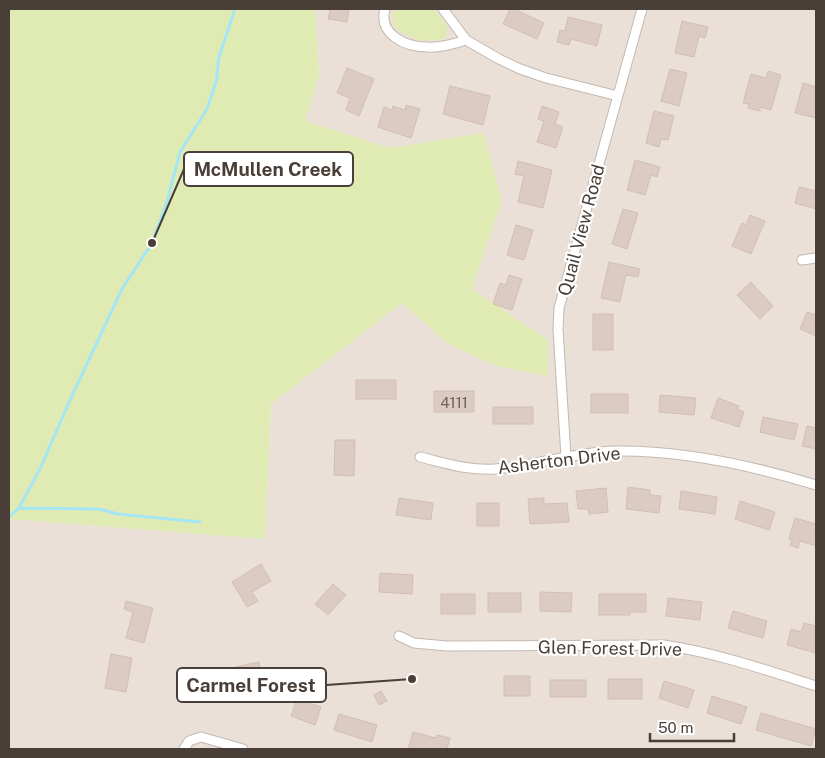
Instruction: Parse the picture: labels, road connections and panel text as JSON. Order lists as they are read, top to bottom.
{
  "streets": {
    "street": ["Quail View Road", "Asherton Drive", "Glen Forest Drive"]
  },
  "crossings": [
    ["Quail View Road", "Asherton Drive"]
  ],
  "places": ["McMullen Creek", "Carmel Forest"],
  "house_numbers": ["4111"],
  "scale_bar": "50 m"
}
